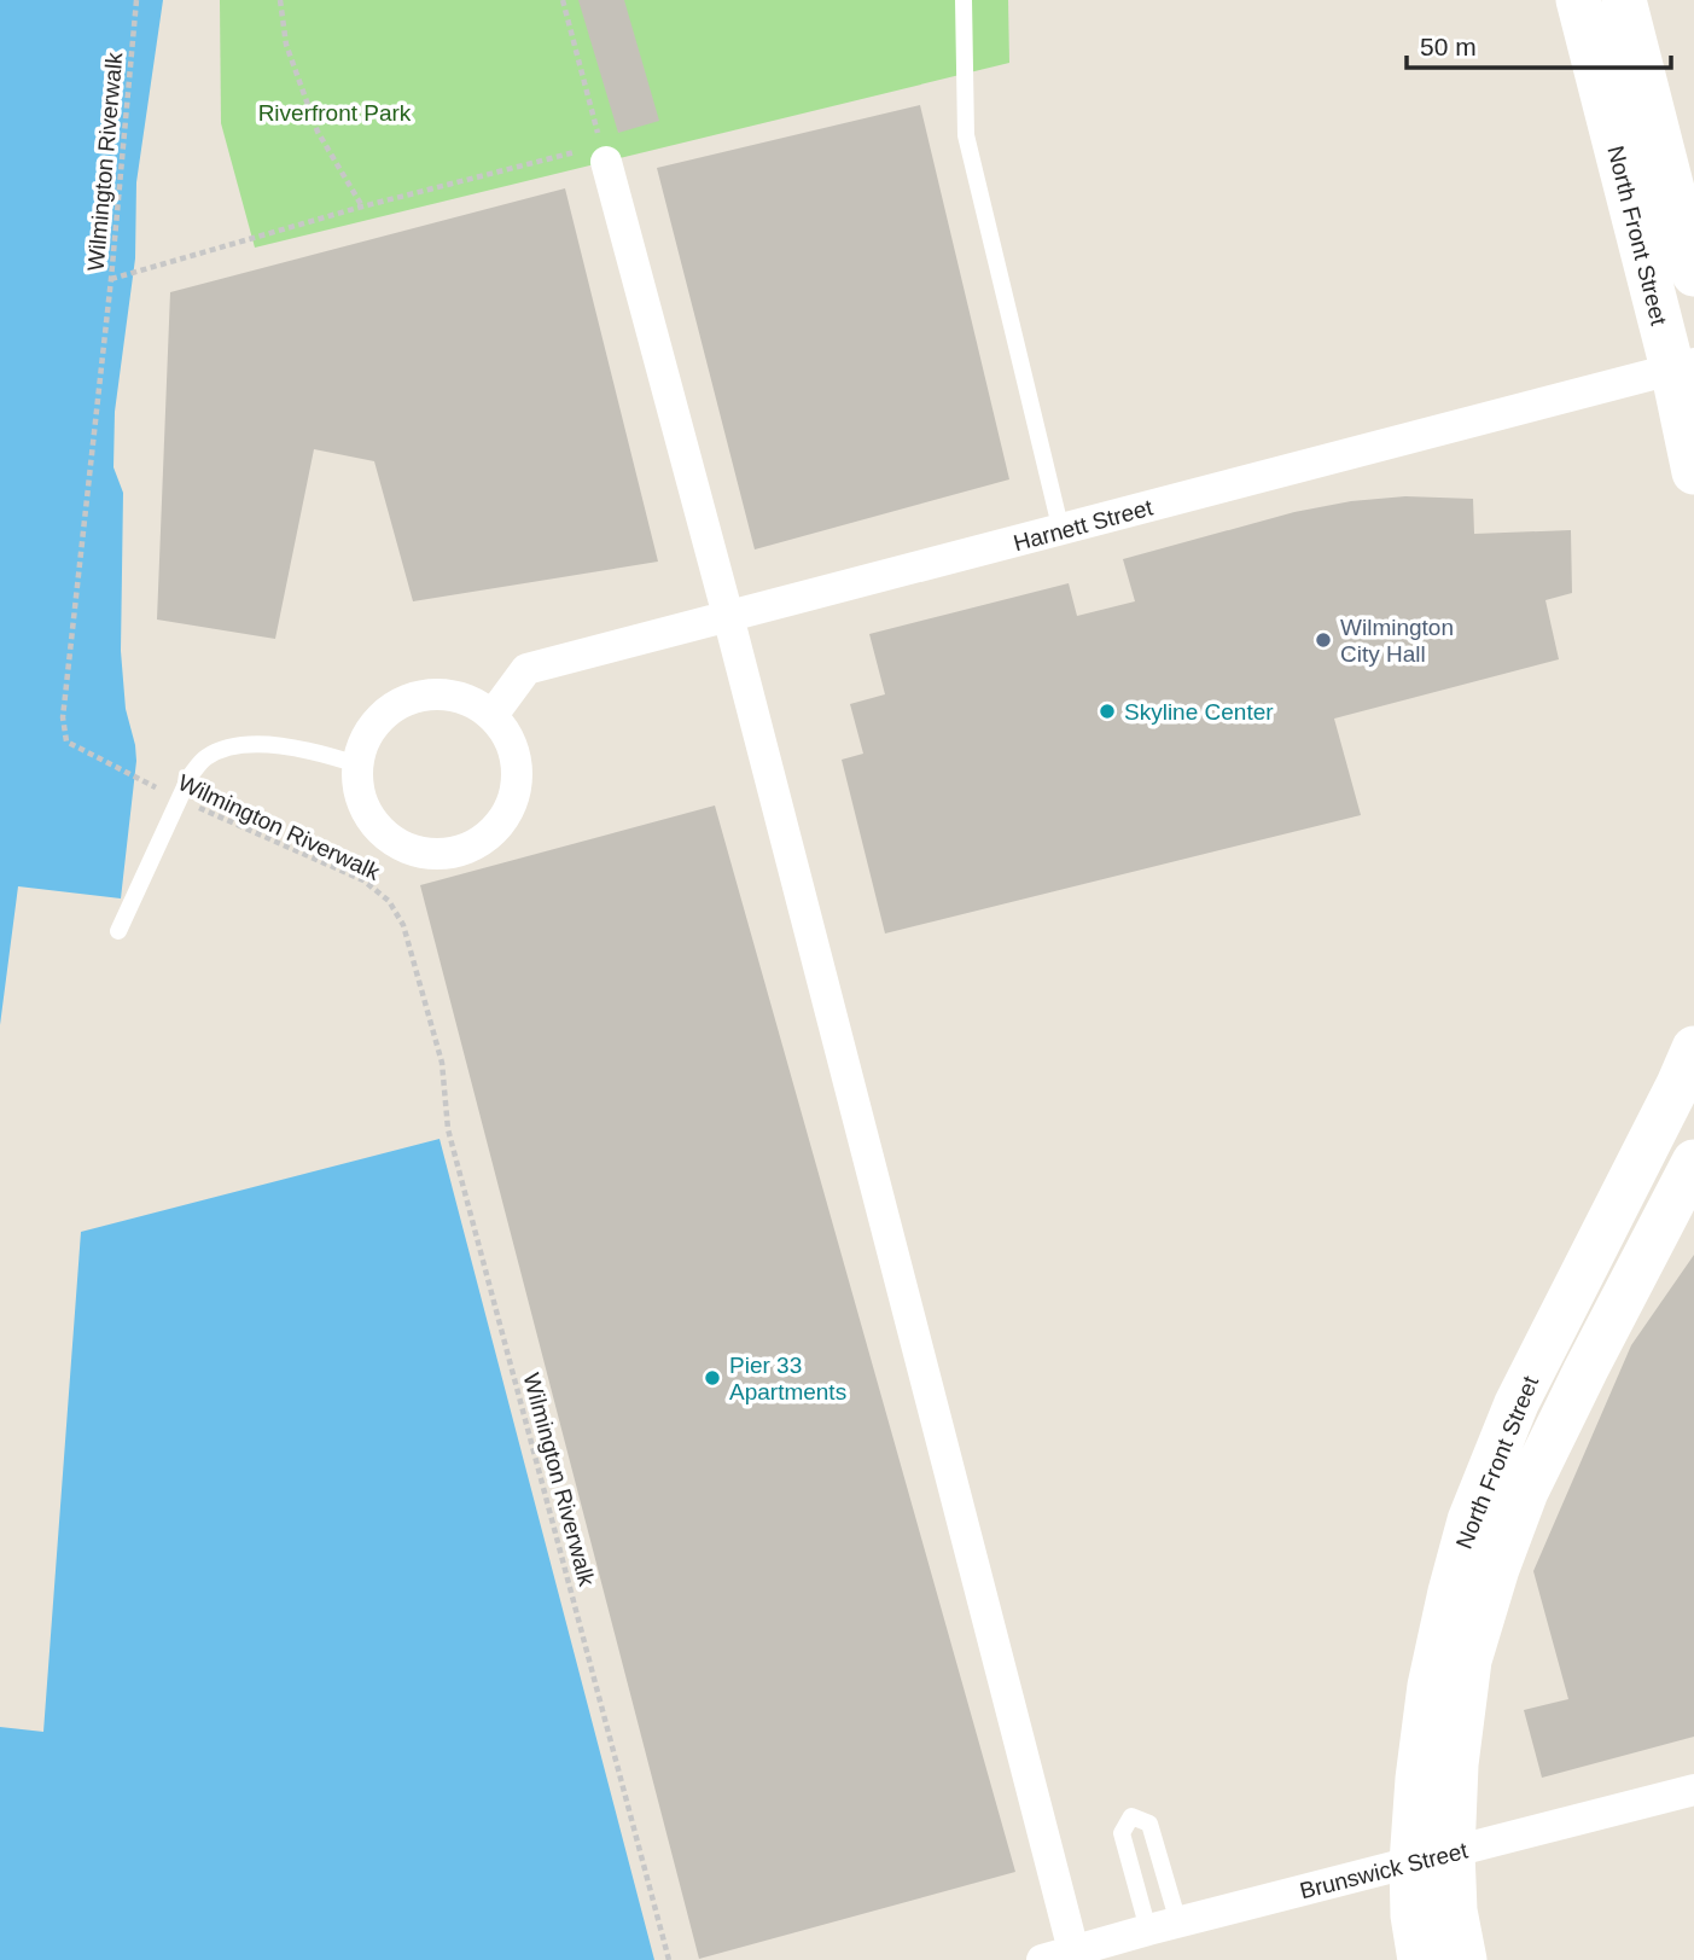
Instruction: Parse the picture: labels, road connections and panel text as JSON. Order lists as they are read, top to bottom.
{
  "streets": {
    "main road": ["North Front Street"],
    "street": ["Harnett Street", "Brunswick Street"],
    "path": ["Wilmington Riverwalk"]
  },
  "crossings": [
    ["North Front Street", "Harnett Street"],
    ["North Front Street", "Brunswick Street"]
  ],
  "parks": ["Riverfront Park"],
  "places": ["Wilmington City Hall", "Skyline Center", "Pier 33 Apartments"],
  "scale_bar": "50 m"
}
